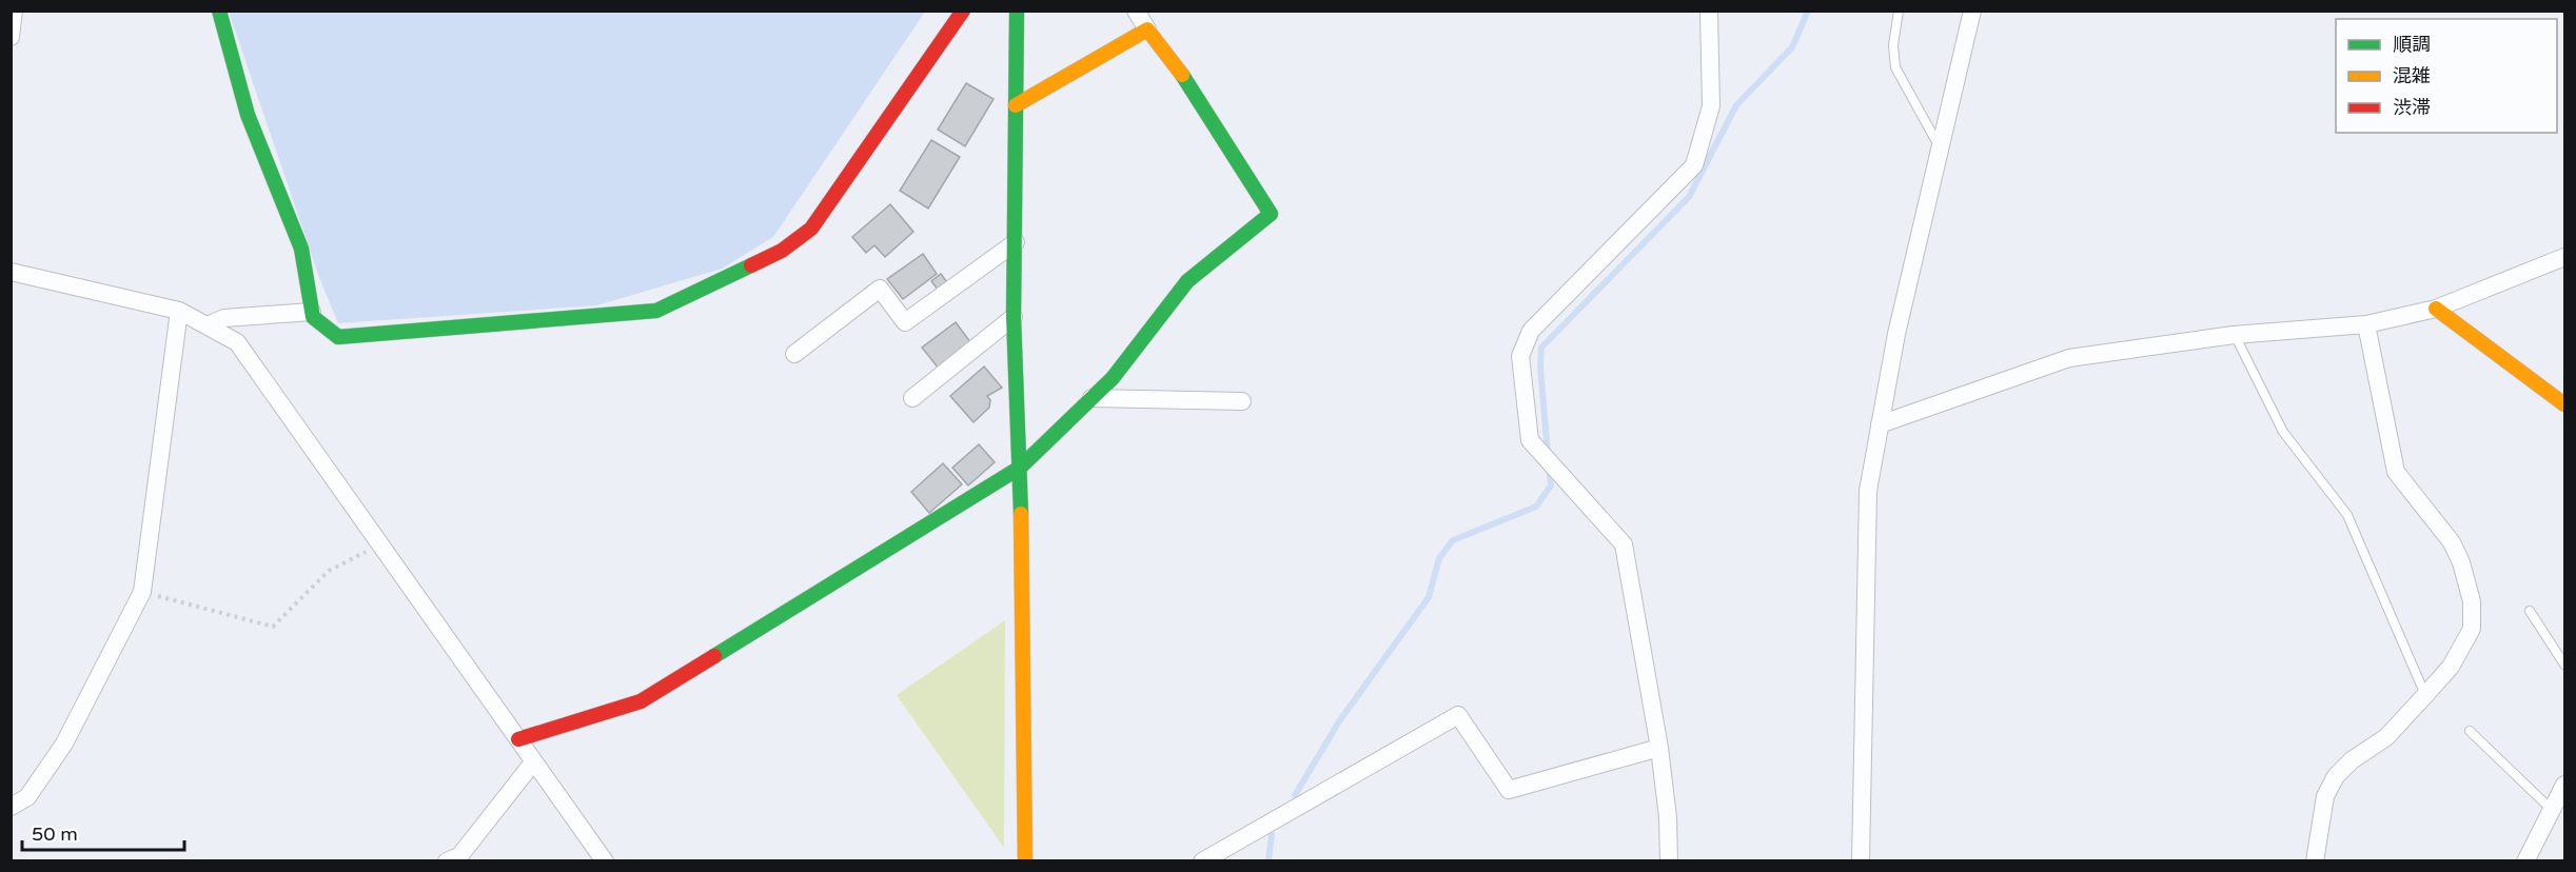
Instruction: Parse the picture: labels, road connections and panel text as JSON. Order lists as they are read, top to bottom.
{
  "legend": ["順調", "混雑", "渋滞"],
  "scale_bar": "50 m"
}
